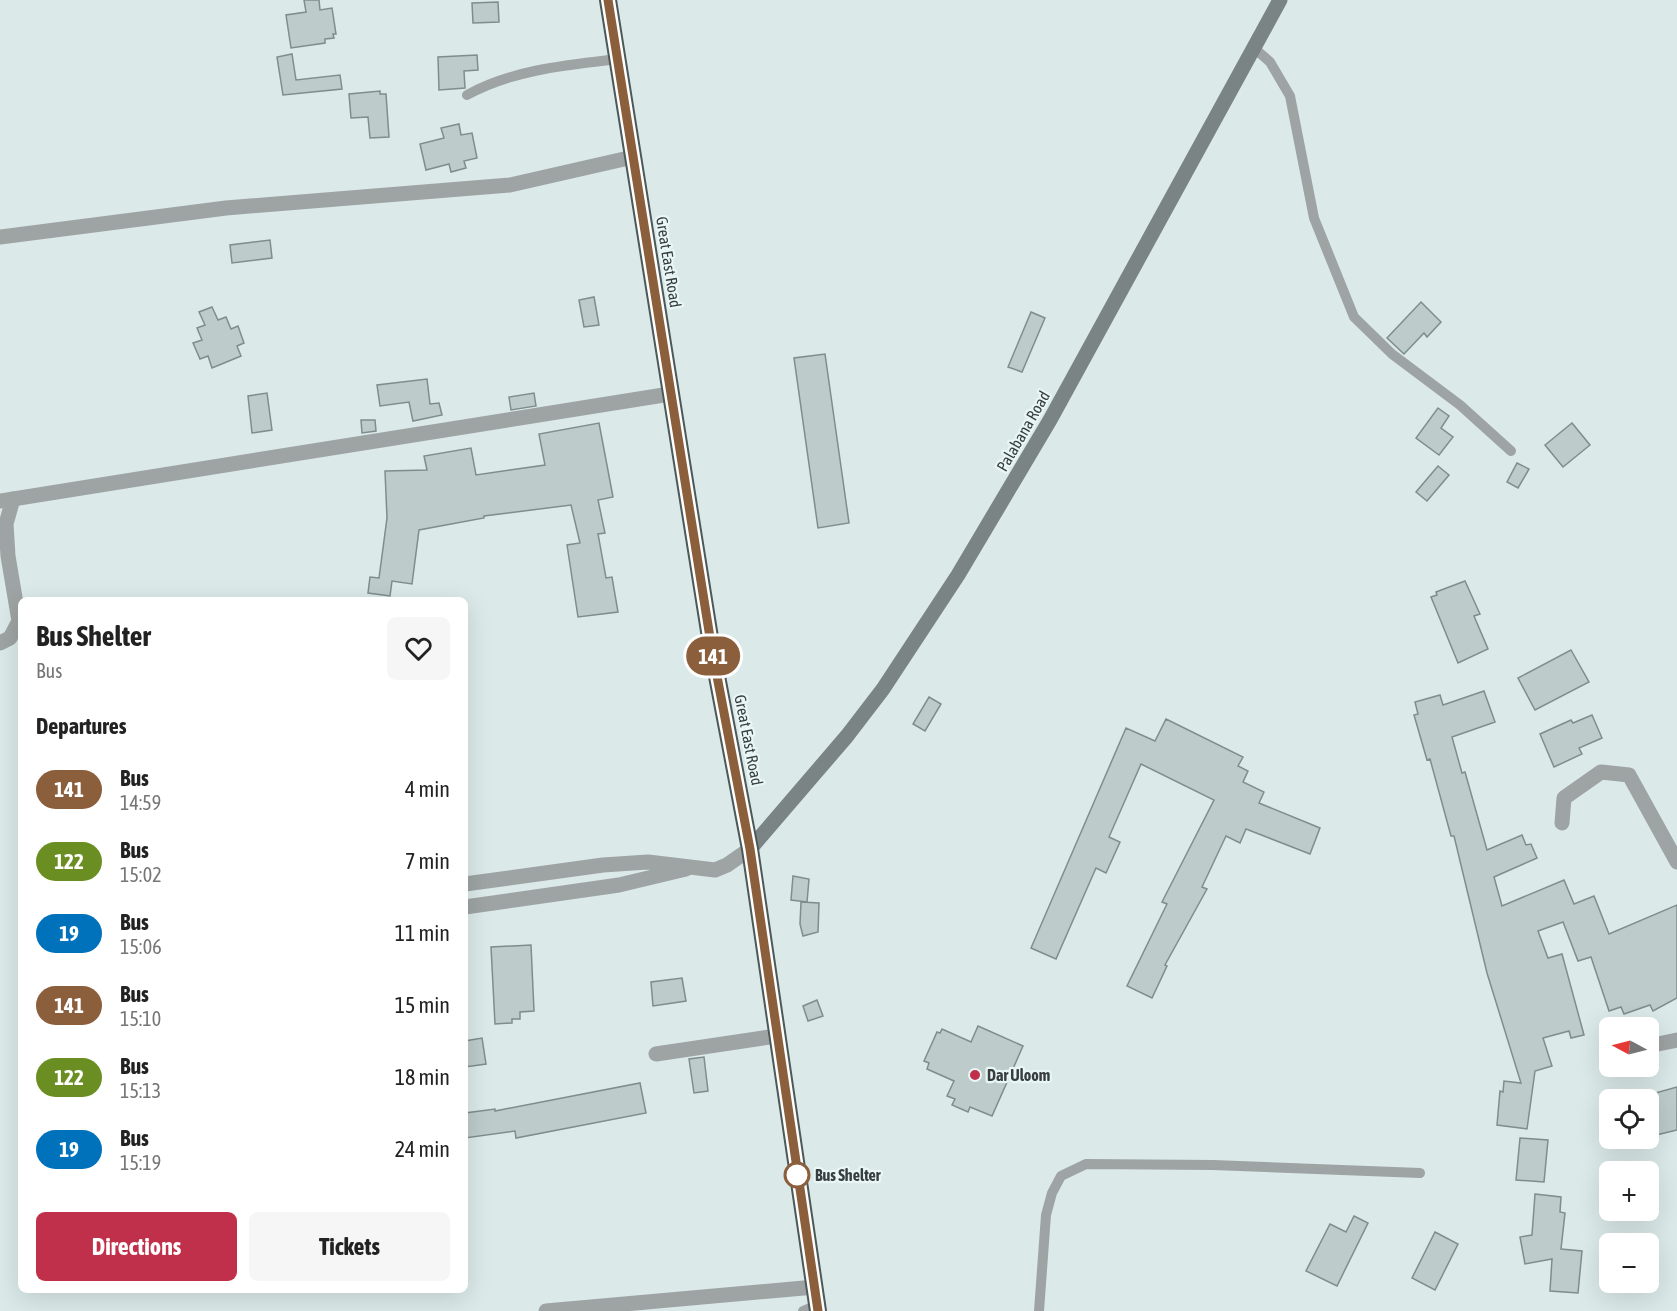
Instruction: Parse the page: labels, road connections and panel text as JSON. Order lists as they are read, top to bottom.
{
  "streets": {
    "highway": ["Great East Road"],
    "street": ["Palabana Road"]
  },
  "crossings": [
    ["Great East Road", "Palabana Road"]
  ],
  "places": ["Dar Uloom", "Bus Shelter"],
  "lines": ["bus line 141"],
  "north": "left",
  "page": {
    "on_map": "141",
    "heading": [
      ["Bus Shelter", "Bus"],
      "Departures"
    ],
    "list": [
      {
        "mark": "141",
        "name": "Bus",
        "note": "14:59",
        "value": "4 min"
      },
      {
        "mark": "122",
        "name": "Bus",
        "note": "15:02",
        "value": "7 min"
      },
      {
        "mark": "19",
        "name": "Bus",
        "note": "15:06",
        "value": "11 min"
      },
      {
        "mark": "141",
        "name": "Bus",
        "note": "15:10",
        "value": "15 min"
      },
      {
        "mark": "122",
        "name": "Bus",
        "note": "15:13",
        "value": "18 min"
      },
      {
        "mark": "19",
        "name": "Bus",
        "note": "15:19",
        "value": "24 min"
      }
    ],
    "map_buttons": ["+", "−"],
    "buttons": ["Directions", "Tickets"]
  }
}
